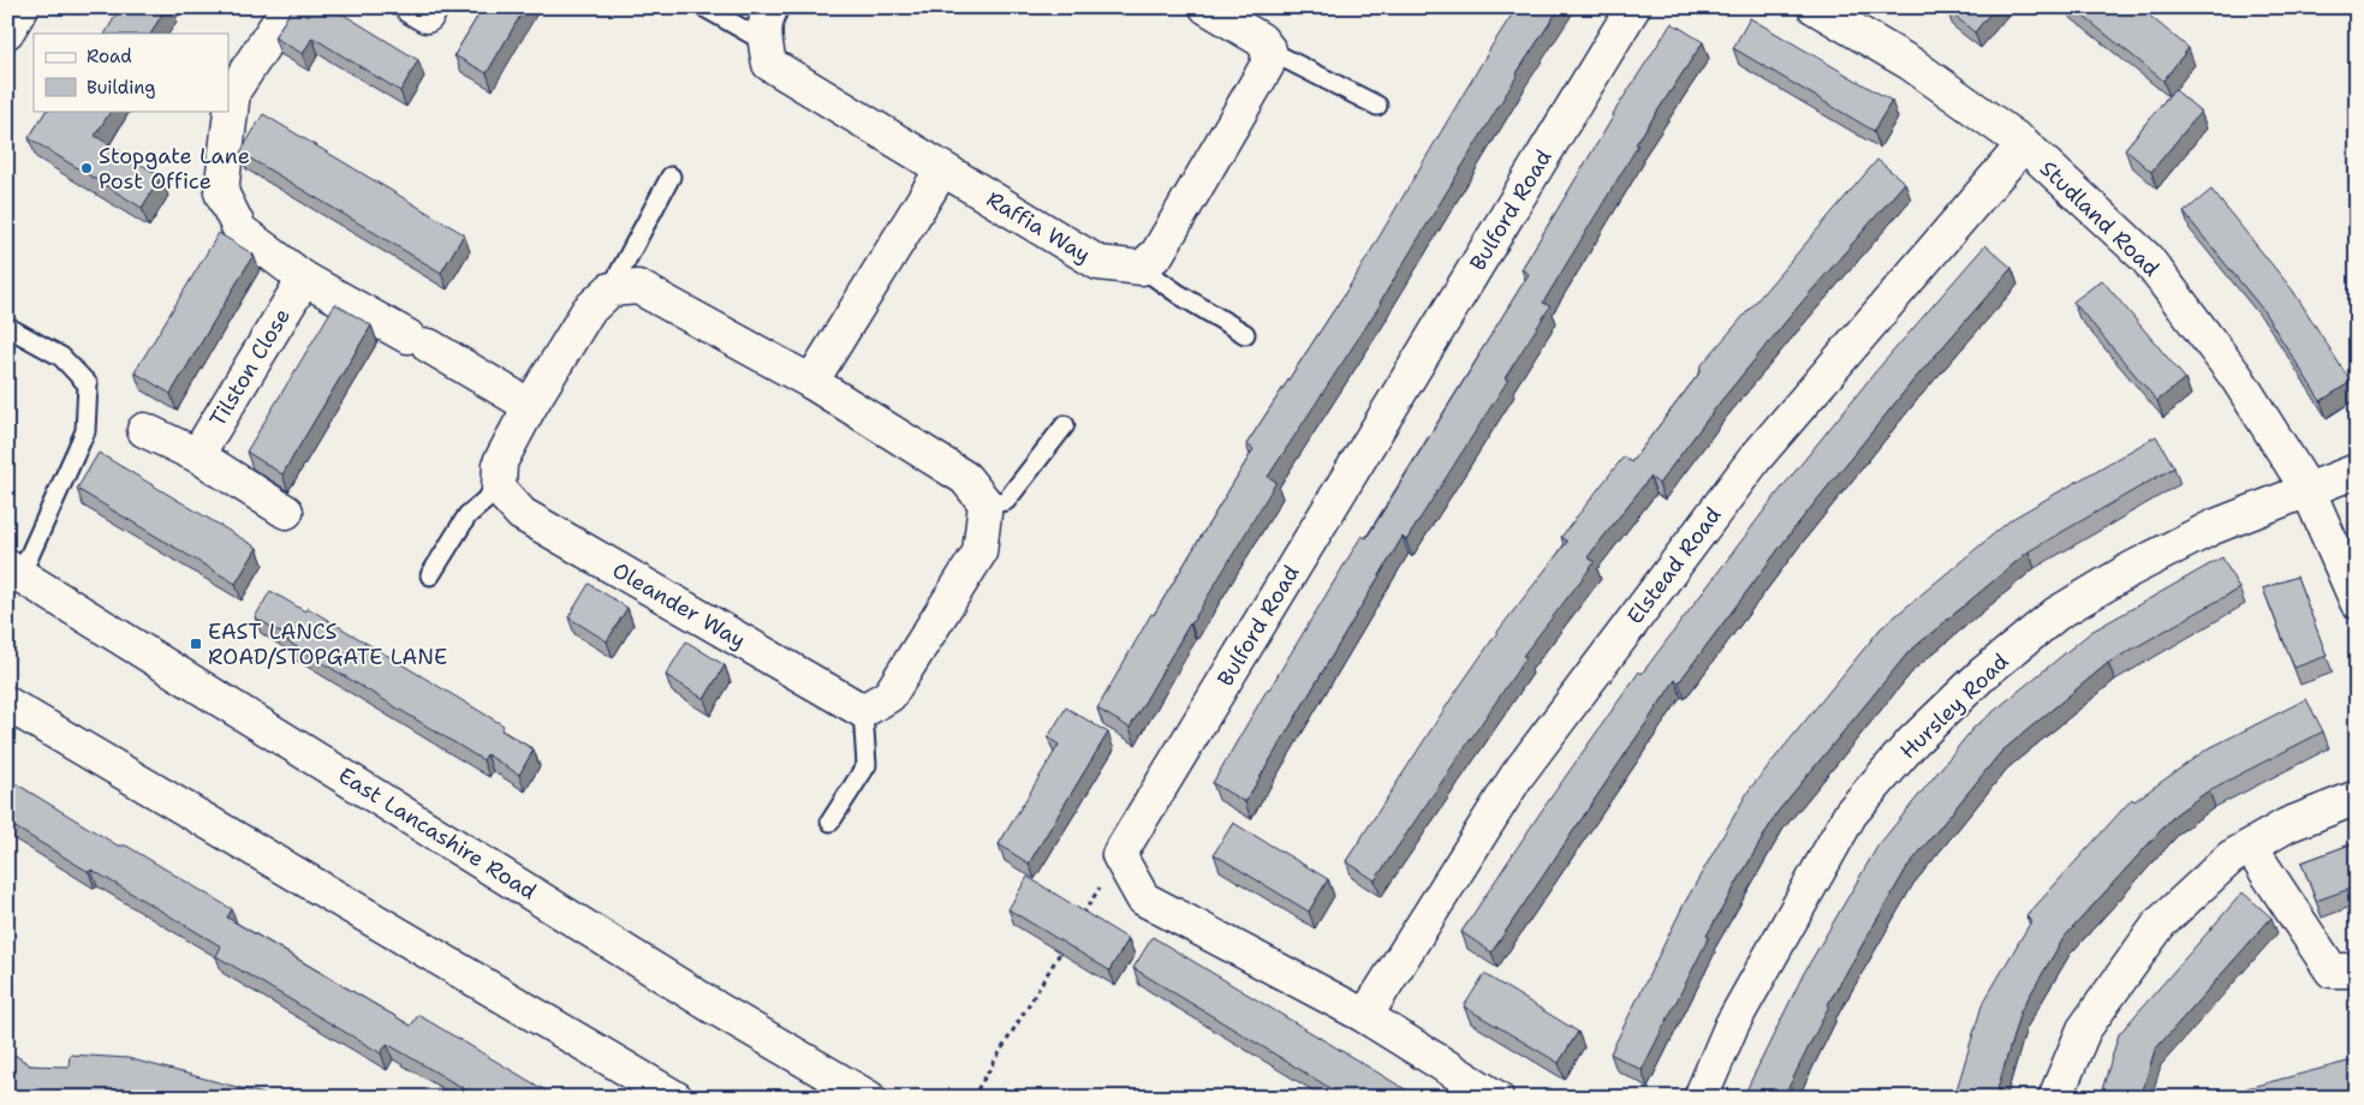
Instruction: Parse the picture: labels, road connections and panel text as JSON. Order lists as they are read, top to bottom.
{
  "streets": {
    "main road": [
      "Bulford Road",
      "Studland Road",
      "Raffia Way",
      "Tilston Close",
      "Elstead Road",
      "Oleander Way",
      "Hursley Road",
      "East Lancashire Road"
    ]
  },
  "crossings": [
    ["Studland Road", "Elstead Road"],
    ["Studland Road", "Hursley Road"]
  ],
  "places": {
    "other": ["Stopgate Lane Post Office"],
    "transit": ["EAST LANCS ROAD/STOPGATE LANE"]
  },
  "legend": ["Road", "Building"]
}
